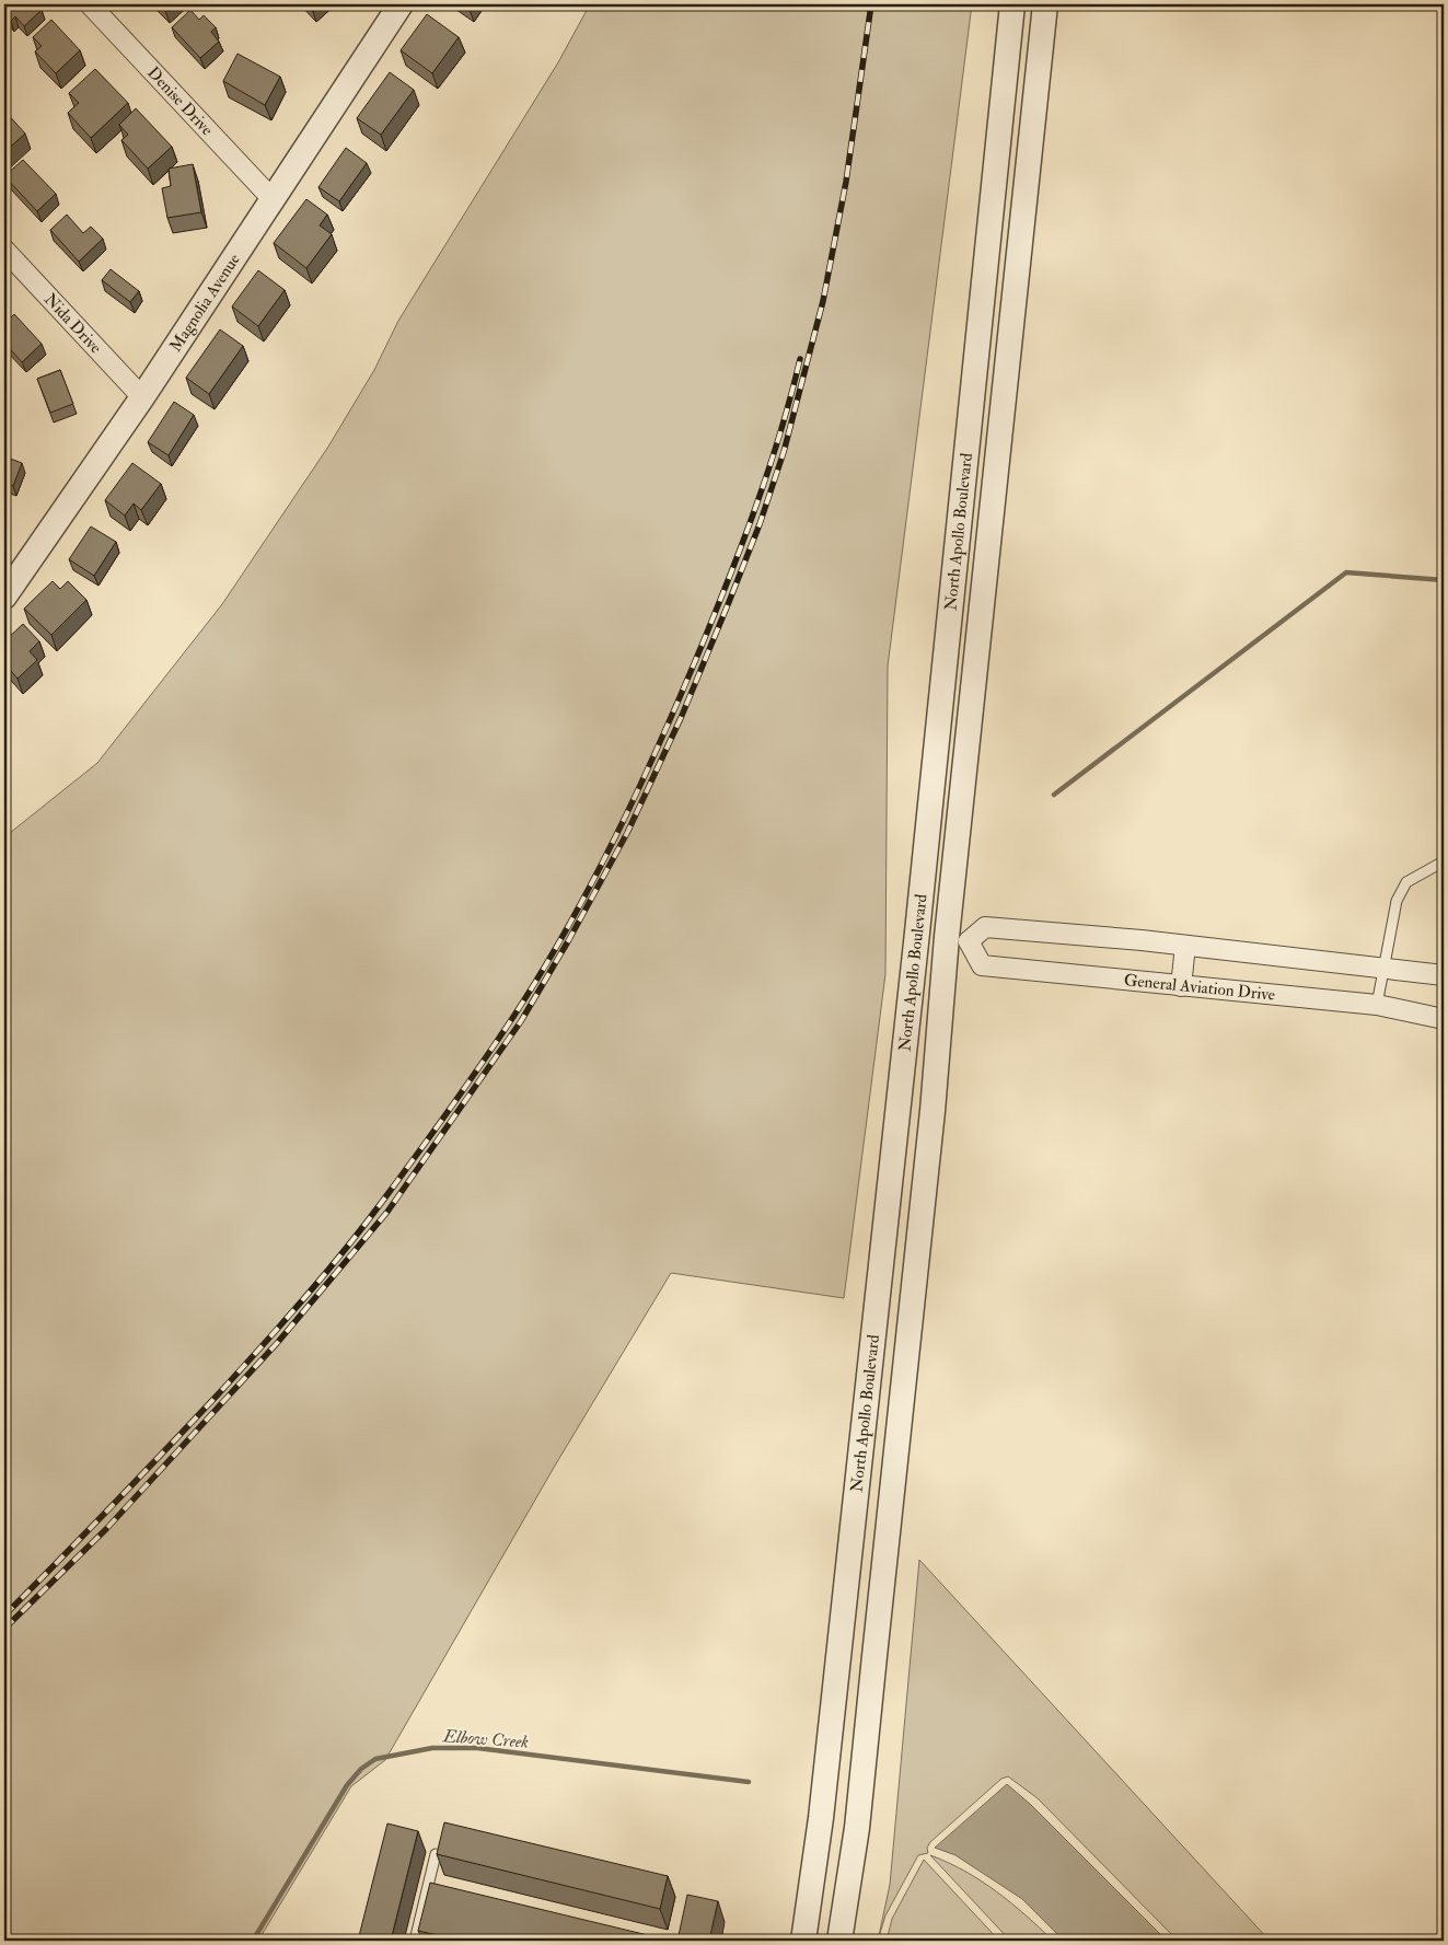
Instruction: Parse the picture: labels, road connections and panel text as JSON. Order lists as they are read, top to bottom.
{
  "streets": {
    "street": [
      "Denise Drive",
      "Magnolia Avenue",
      "Nida Drive",
      "North Apollo Boulevard",
      "General Aviation Drive"
    ]
  },
  "crossings": [
    ["Denise Drive", "Magnolia Avenue"],
    ["Magnolia Avenue", "Nida Drive"],
    ["North Apollo Boulevard", "General Aviation Drive"]
  ],
  "water": ["Elbow Creek"]
}
